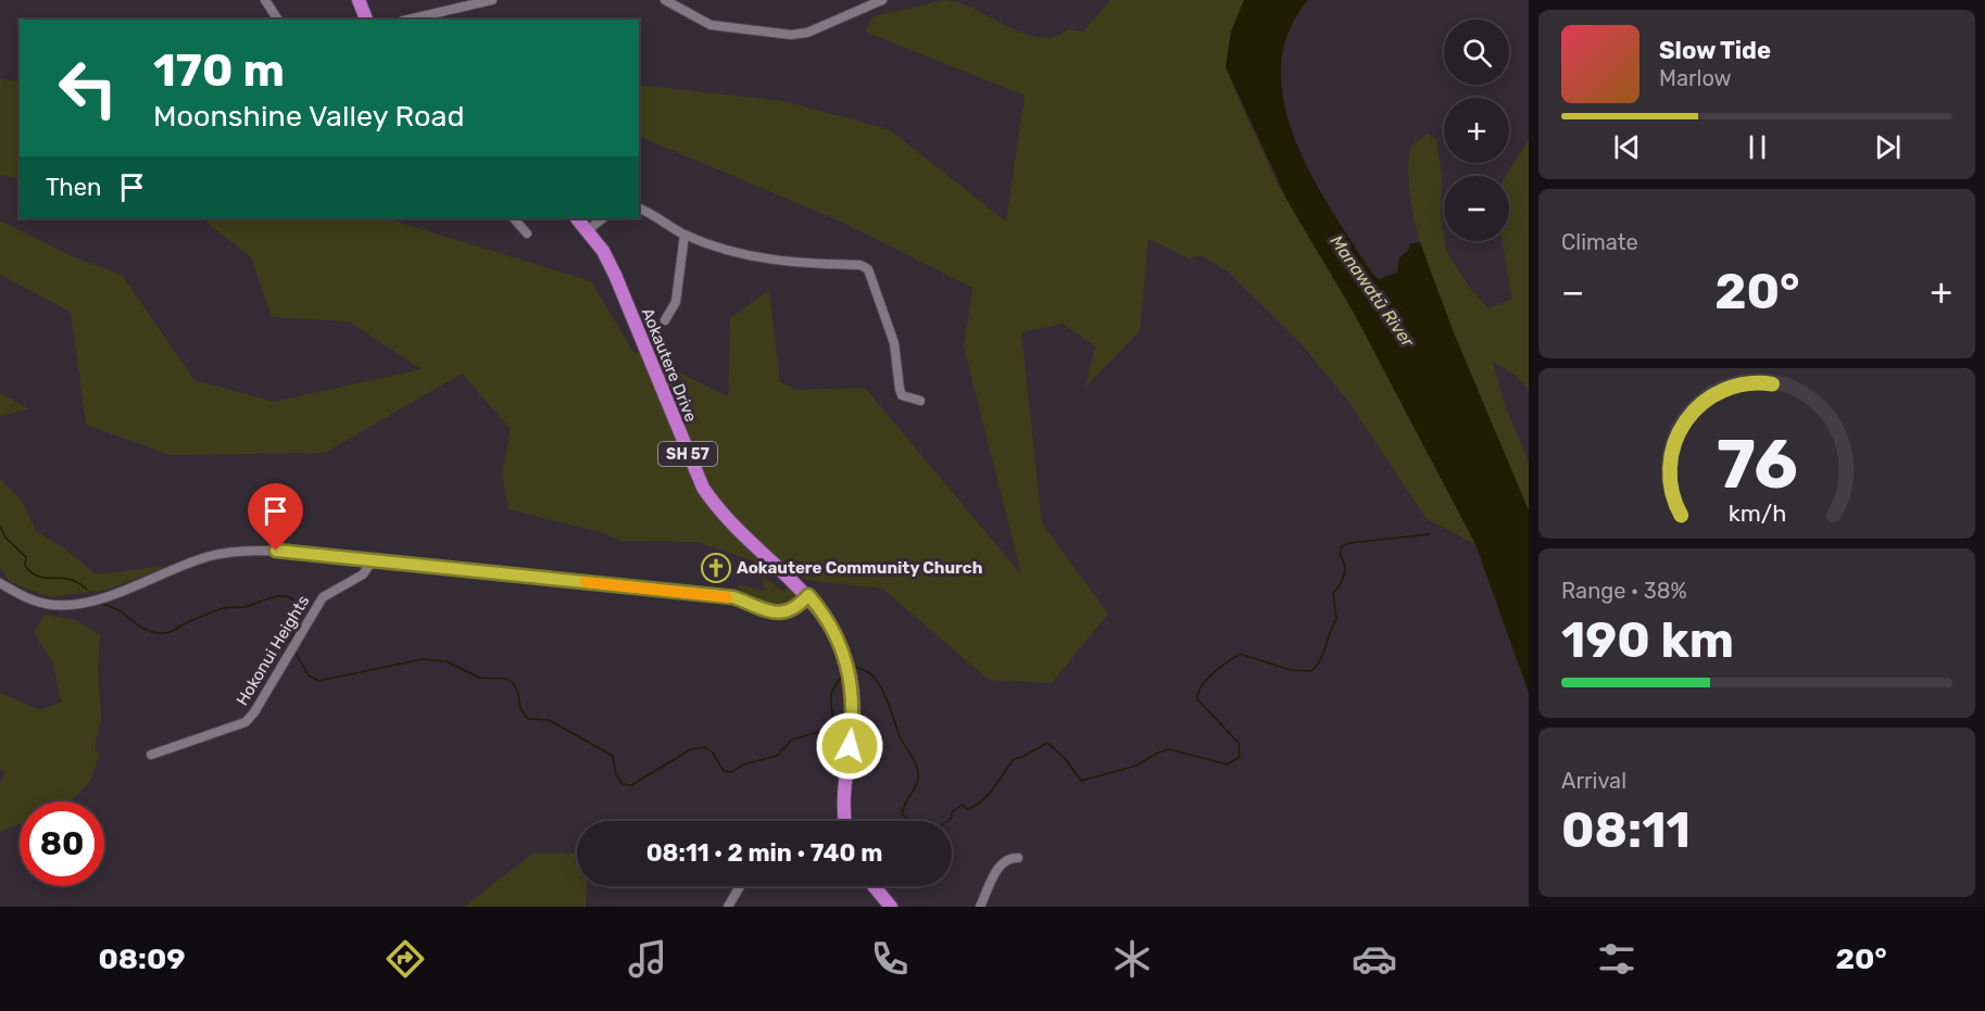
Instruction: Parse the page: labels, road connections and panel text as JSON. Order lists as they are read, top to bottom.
{
  "streets": {
    "highway": ["Aokautere Drive", "SH 57"],
    "street": ["Hokonui Heights"]
  },
  "water": ["Manawatū River"],
  "places": {
    "church": ["Aokautere Community Church"]
  },
  "page": {
    "map_buttons": ["+", "−"],
    "turn": ["170 m", "Moonshine Valley Road"],
    "song": ["Slow Tide", "Marlow"],
    "then": "Then",
    "tile": [
      "Climate",
      ["Range · 38%", "190 km"],
      ["Arrival", "08:11"]
    ],
    "heat": ["−", "20°", "+"],
    "limit": "80",
    "trip": "08:11 · 2 min · 740 m",
    "tabs": ["08:09", "20°"],
    "gauge": ["76", "km/h"]
  }
}
